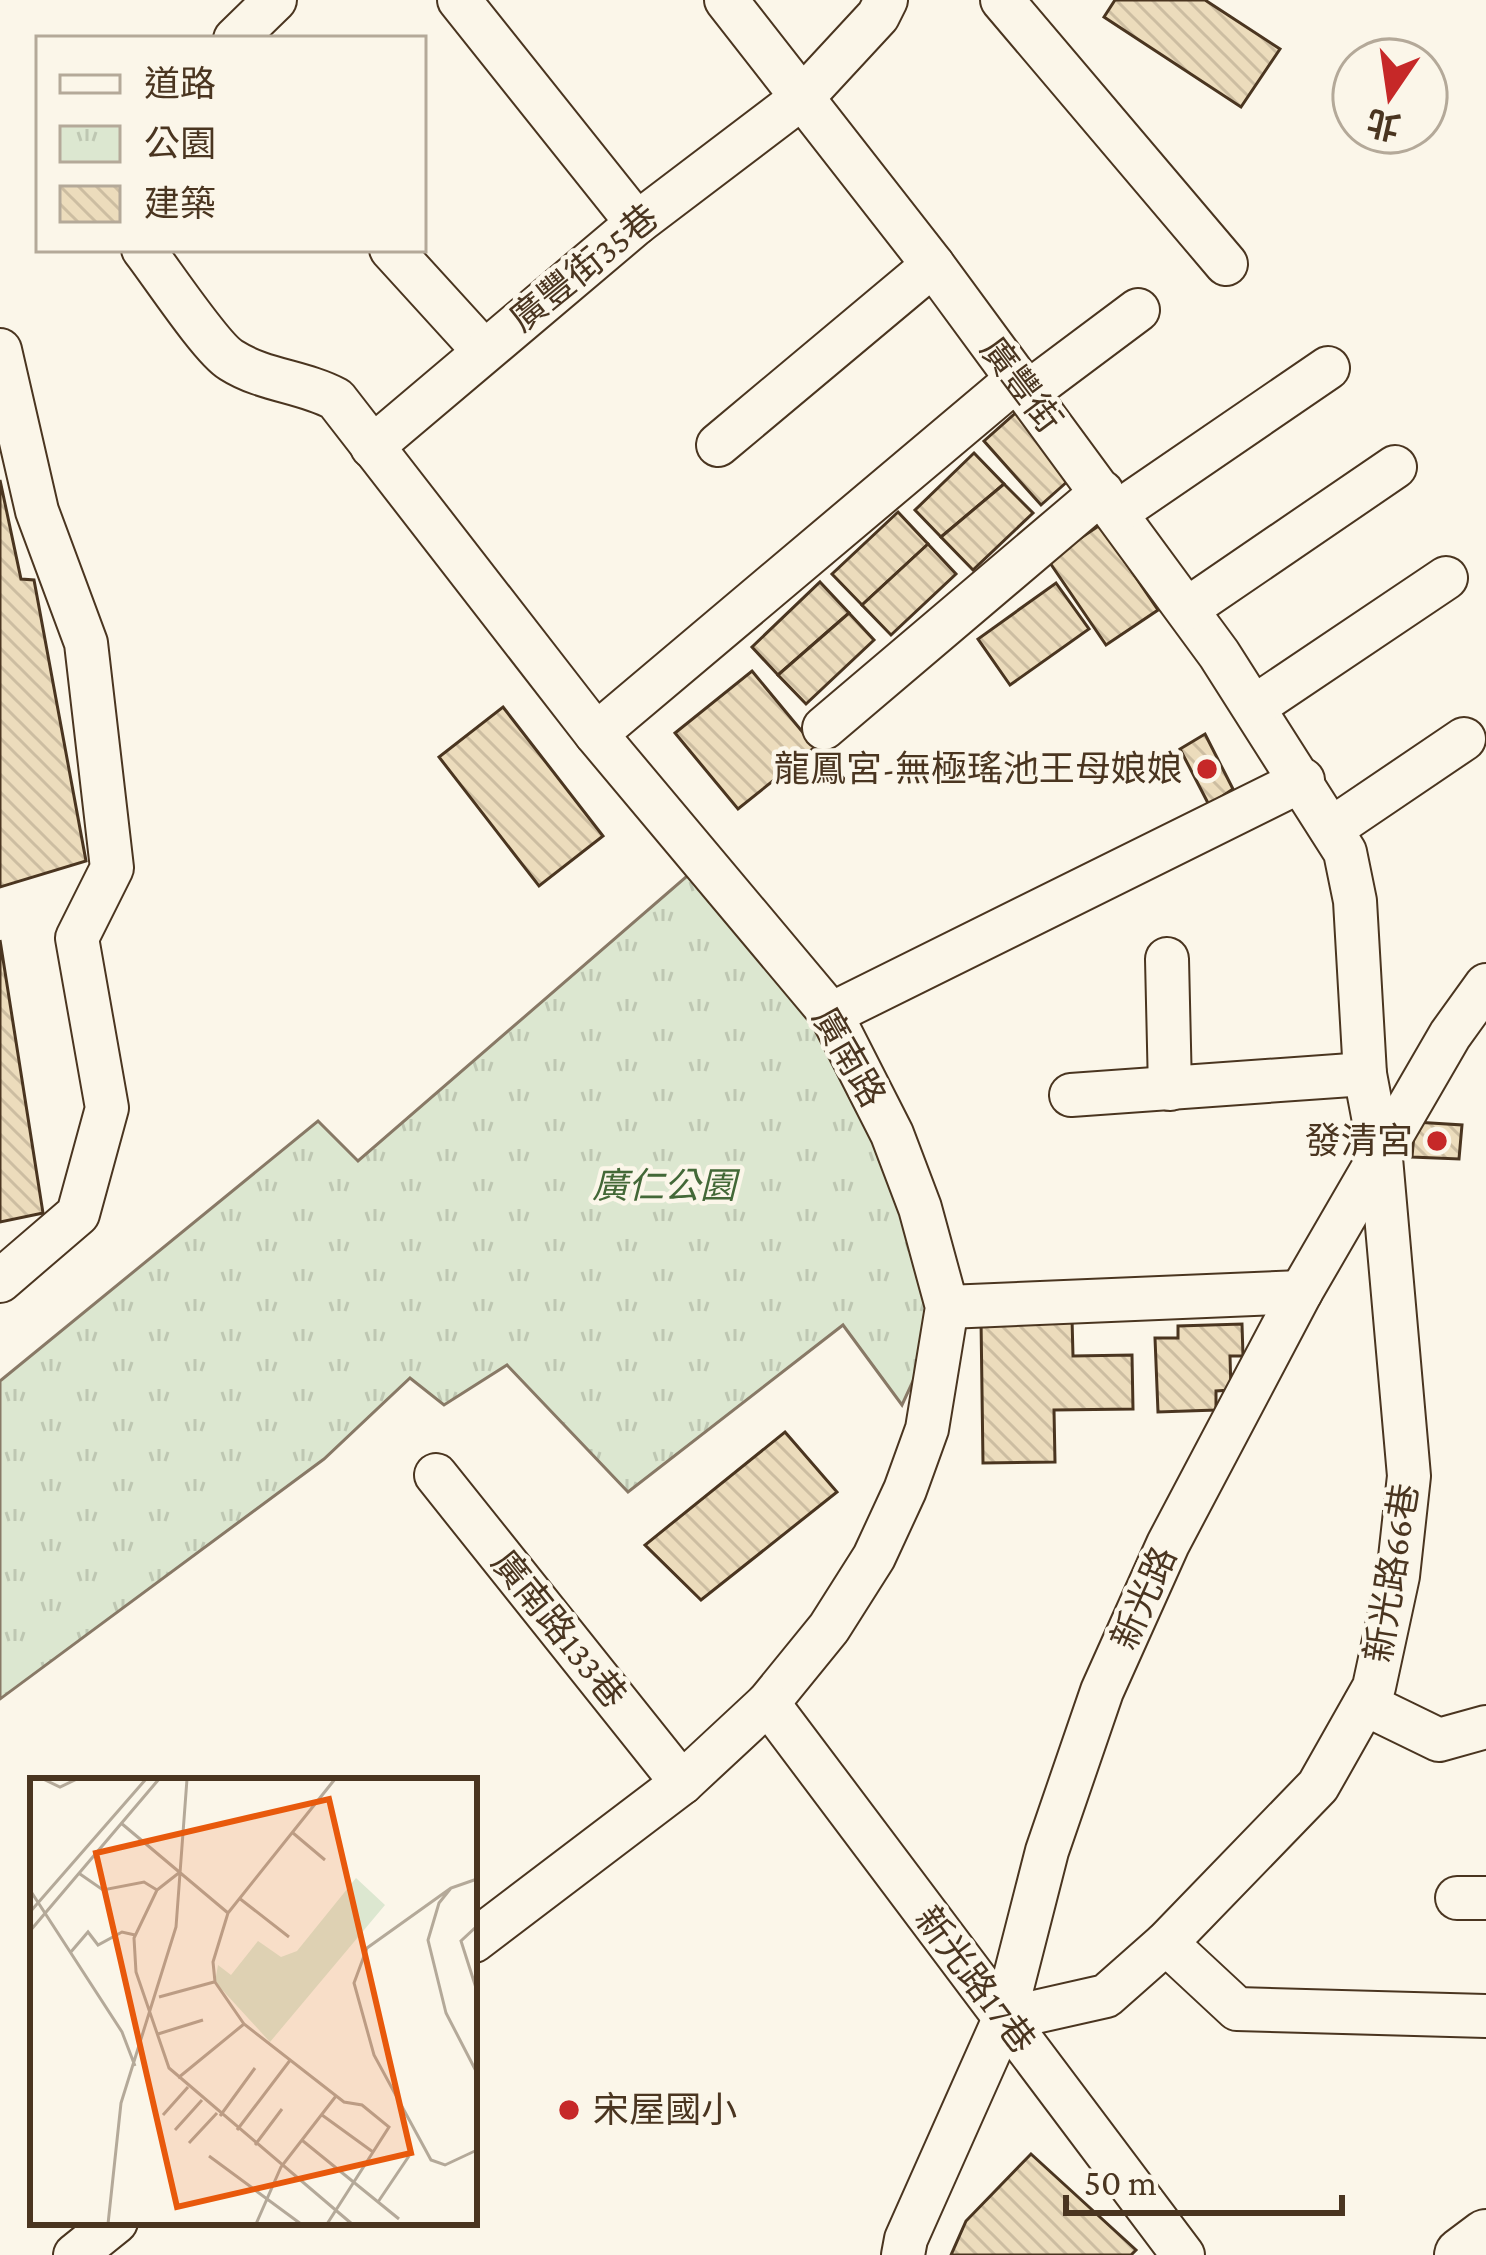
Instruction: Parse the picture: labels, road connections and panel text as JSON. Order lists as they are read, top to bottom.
{
  "streets": {
    "street": [
      "廣豐街35巷",
      "廣豐街",
      "廣南路",
      "新光路66巷",
      "新光路",
      "廣南路133巷",
      "新光路17巷"
    ]
  },
  "crossings": [
    ["廣豐街35巷", "廣豐街"],
    ["廣豐街35巷", "廣南路"],
    ["廣豐街", "新光路66巷"],
    ["廣南路", "廣南路133巷"],
    ["廣南路", "新光路17巷"],
    ["新光路66巷", "新光路"],
    ["新光路66巷", "新光路17巷"],
    ["新光路", "新光路17巷"]
  ],
  "parks": ["廣仁公園"],
  "places": ["龍鳳宮-無極瑤池王母娘娘", "發清宮", "宋屋國小"],
  "legend": ["道路", "公園", "建築"],
  "scale_bar": "50 m",
  "north": "bottom"
}
